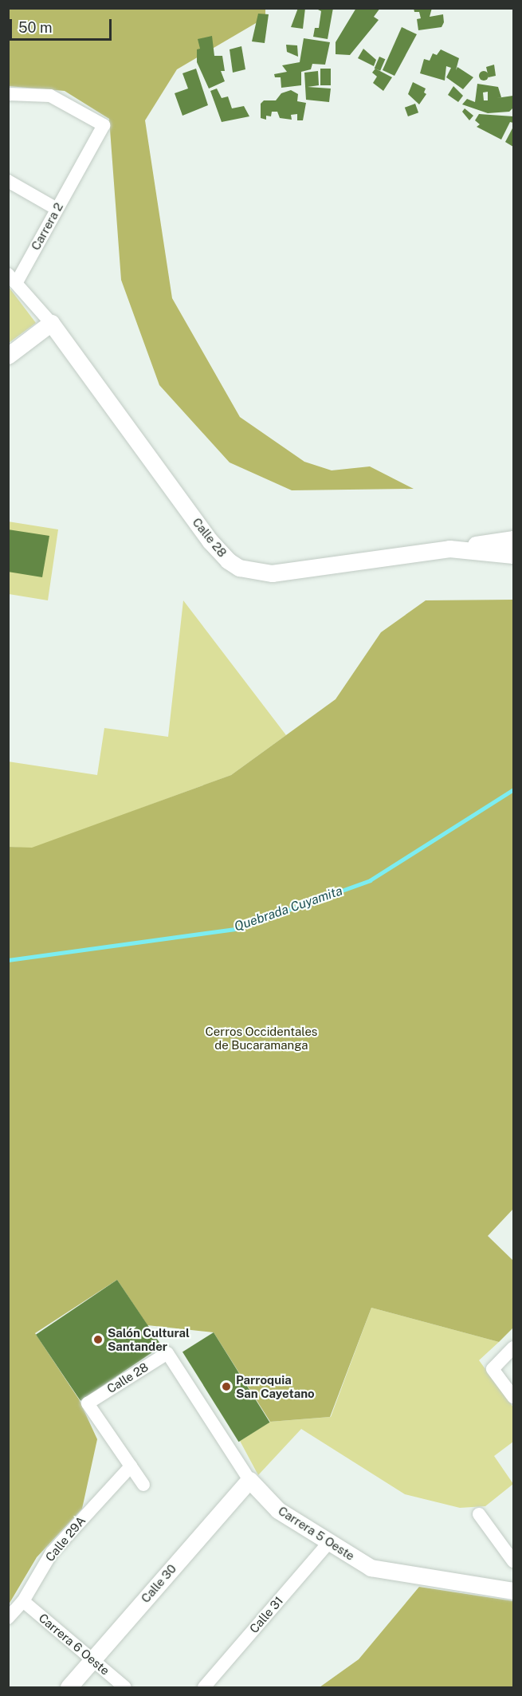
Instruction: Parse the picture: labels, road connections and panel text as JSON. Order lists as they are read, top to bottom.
{
  "streets": {
    "street": [
      "Carrera 2",
      "Calle 28",
      "Carrera 5 Oeste",
      "Calle 29A",
      "Calle 30",
      "Calle 31",
      "Carrera 6 Oeste"
    ]
  },
  "crossings": [
    ["Carrera 2", "Calle 28"],
    ["Calle 28", "Carrera 5 Oeste"],
    ["Calle 28", "Calle 29A"],
    ["Carrera 5 Oeste", "Calle 30"],
    ["Carrera 5 Oeste", "Calle 31"],
    ["Calle 29A", "Carrera 6 Oeste"],
    ["Calle 30", "Carrera 6 Oeste"]
  ],
  "water": ["Quebrada Cuyamita"],
  "parks": ["Cerros Occidentales de Bucaramanga"],
  "places": ["Salón Cultural Santander", "Parroquia San Cayetano"],
  "scale_bar": "50 m"
}
